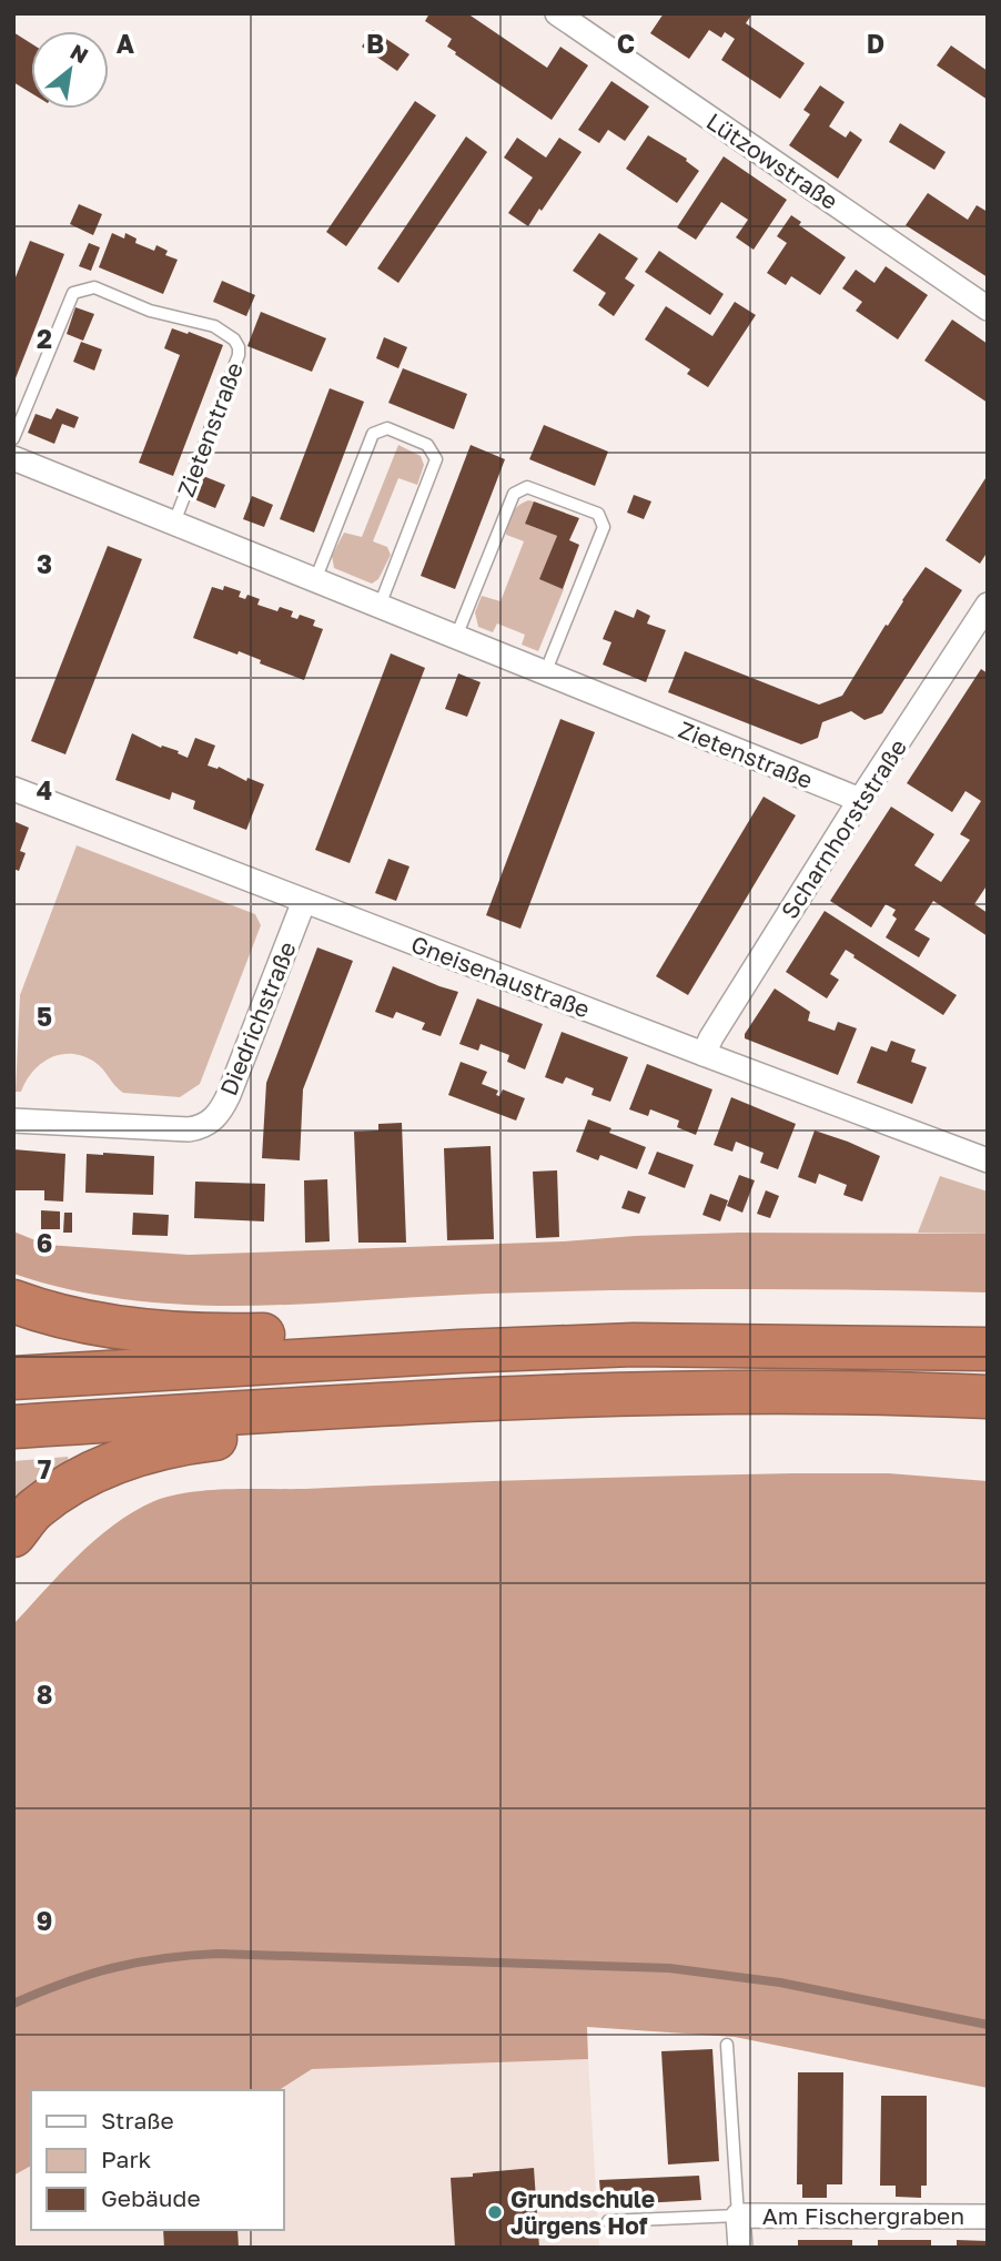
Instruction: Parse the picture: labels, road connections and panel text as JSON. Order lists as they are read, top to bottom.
{
  "streets": {
    "street": [
      "Lützowstraße",
      "Zietenstraße",
      "Scharnhorststraße",
      "Gneisenaustraße",
      "Diedrichstraße",
      "Am Fischergraben"
    ]
  },
  "crossings": [
    ["Zietenstraße", "Scharnhorststraße"],
    ["Scharnhorststraße", "Gneisenaustraße"],
    ["Gneisenaustraße", "Diedrichstraße"]
  ],
  "places": ["Grundschule Jürgens Hof"],
  "legend": ["Straße", "Park", "Gebäude"],
  "north": "top right",
  "grid": {
    "columns": [
      "A",
      "B",
      "C",
      "D"
    ],
    "rows": [
      "2",
      "3",
      "4",
      "5",
      "6",
      "7",
      "8",
      "9"
    ]
  }
}
